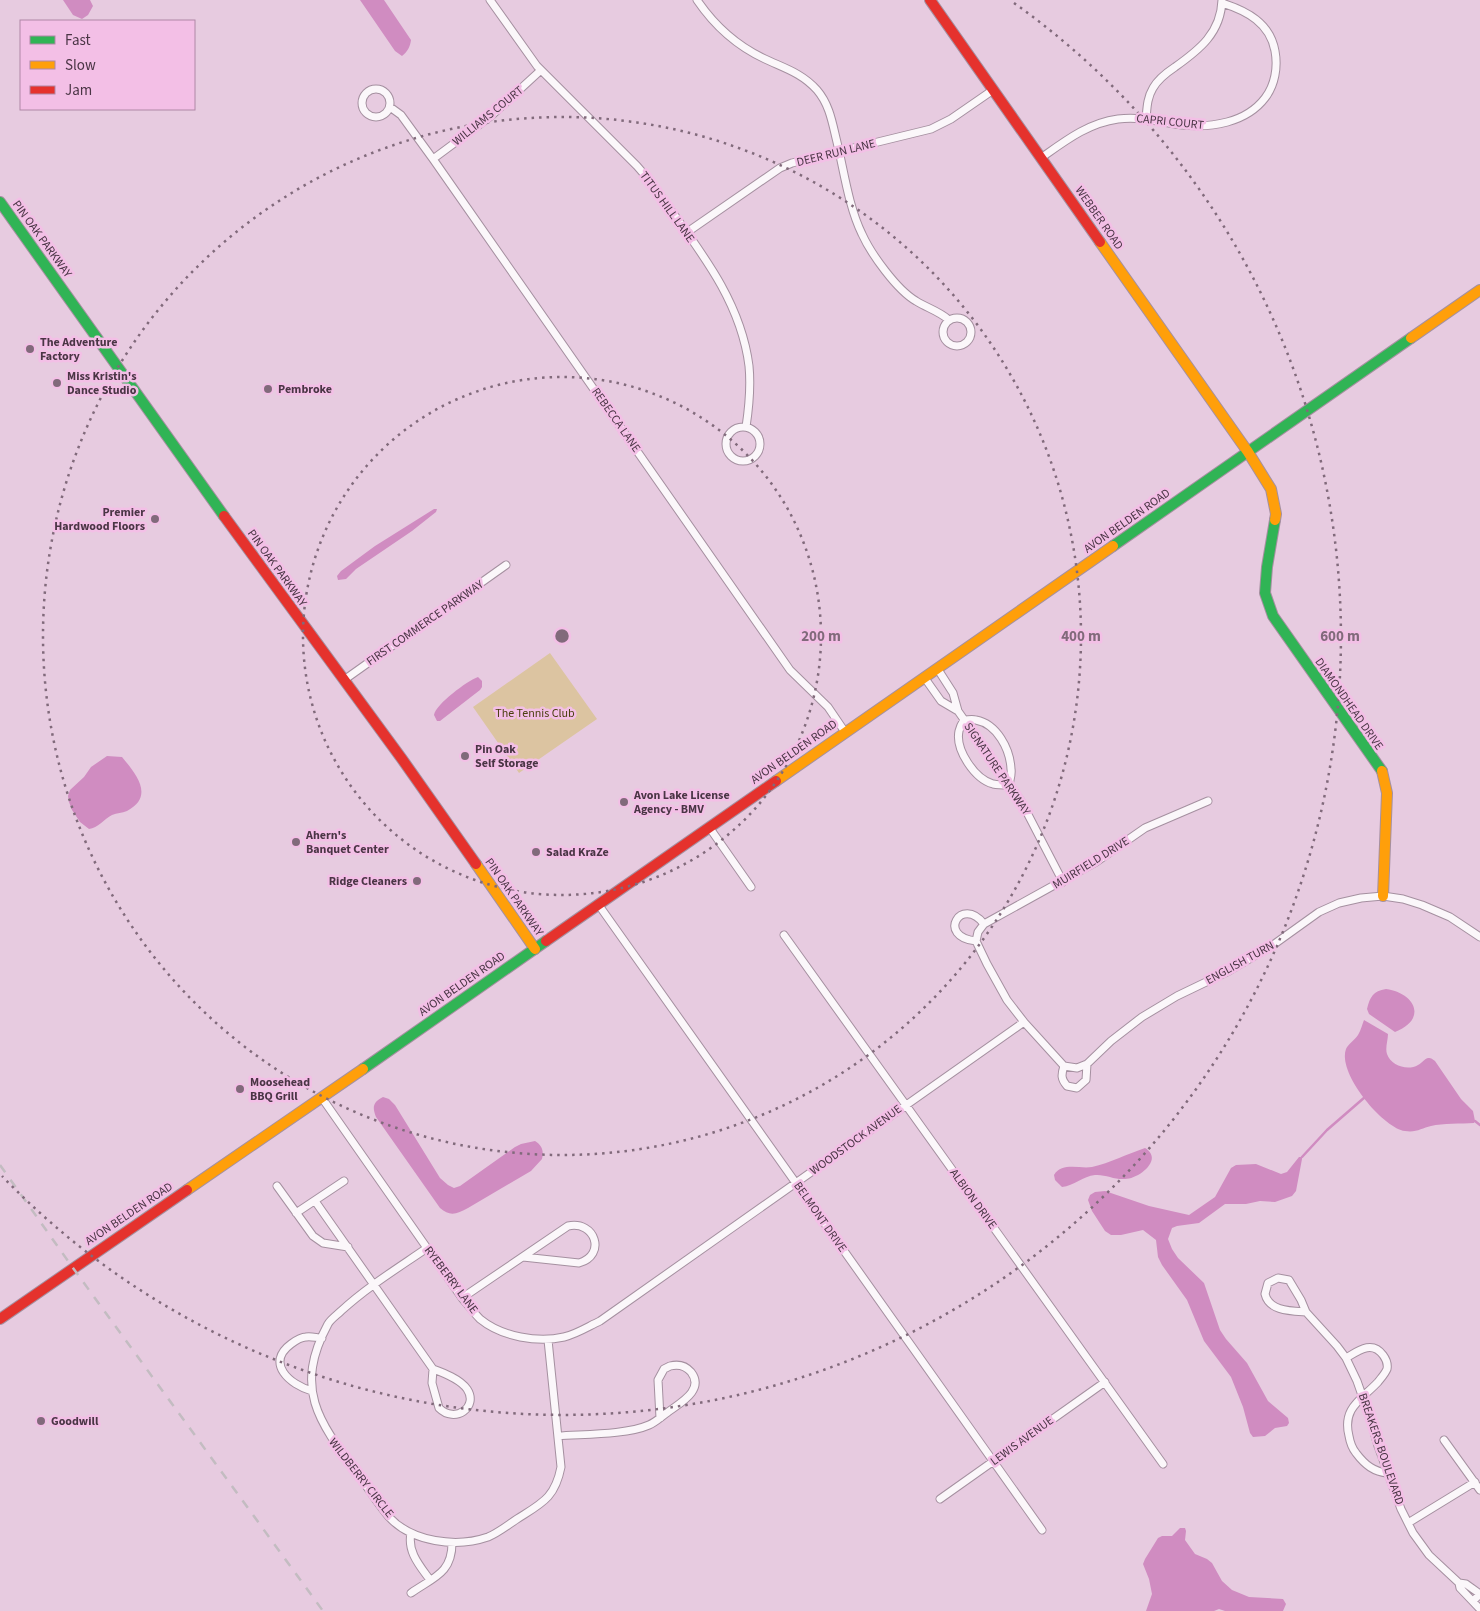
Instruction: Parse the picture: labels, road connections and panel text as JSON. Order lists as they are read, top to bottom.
{
  "streets": {
    "street": [
      "WILLIAMS COURT",
      "CAPRI COURT",
      "DEER RUN LANE",
      "TITUS HILL LANE",
      "WEBBER ROAD",
      "PIN OAK PARKWAY",
      "REBECCA LANE",
      "AVON BELDEN ROAD",
      "FIRST COMMERCE PARKWAY",
      "DIAMONDHEAD DRIVE",
      "SIGNATURE PARKWAY",
      "MUIRFIELD DRIVE",
      "ENGLISH TURN",
      "WOODSTOCK AVENUE",
      "ALBION DRIVE",
      "BELMONT DRIVE",
      "RYEBERRY LANE",
      "LEWIS AVENUE",
      "BREAKERS BOULEVARD",
      "WILDBERRY CIRCLE"
    ]
  },
  "crossings": [
    ["WILLIAMS COURT", "TITUS HILL LANE"],
    ["WILLIAMS COURT", "REBECCA LANE"],
    ["CAPRI COURT", "WEBBER ROAD"],
    ["DEER RUN LANE", "TITUS HILL LANE"],
    ["DEER RUN LANE", "WEBBER ROAD"],
    ["WEBBER ROAD", "AVON BELDEN ROAD"],
    ["WEBBER ROAD", "DIAMONDHEAD DRIVE"],
    ["PIN OAK PARKWAY", "AVON BELDEN ROAD"],
    ["PIN OAK PARKWAY", "FIRST COMMERCE PARKWAY"],
    ["REBECCA LANE", "AVON BELDEN ROAD"],
    ["AVON BELDEN ROAD", "DIAMONDHEAD DRIVE"],
    ["AVON BELDEN ROAD", "SIGNATURE PARKWAY"],
    ["AVON BELDEN ROAD", "BELMONT DRIVE"],
    ["AVON BELDEN ROAD", "RYEBERRY LANE"],
    ["DIAMONDHEAD DRIVE", "ENGLISH TURN"],
    ["SIGNATURE PARKWAY", "MUIRFIELD DRIVE"],
    ["WOODSTOCK AVENUE", "ALBION DRIVE"],
    ["WOODSTOCK AVENUE", "BELMONT DRIVE"],
    ["WOODSTOCK AVENUE", "RYEBERRY LANE"],
    ["ALBION DRIVE", "LEWIS AVENUE"],
    ["BELMONT DRIVE", "LEWIS AVENUE"],
    ["RYEBERRY LANE", "WILDBERRY CIRCLE"]
  ],
  "parks": ["The Tennis Club"],
  "places": [
    "The Adventure Factory",
    "Miss Kristin's Dance Studio",
    "Pembroke",
    "Premier Hardwood Floors",
    "Pin Oak Self Storage",
    "Avon Lake License Agency - BMV",
    "Ahern's Banquet Center",
    "Salad KraZe",
    "Ridge Cleaners",
    "Moosehead BBQ Grill",
    "Goodwill"
  ],
  "legend": ["Fast", "Slow", "Jam"],
  "rings": ["200 m", "400 m", "600 m"]
}
